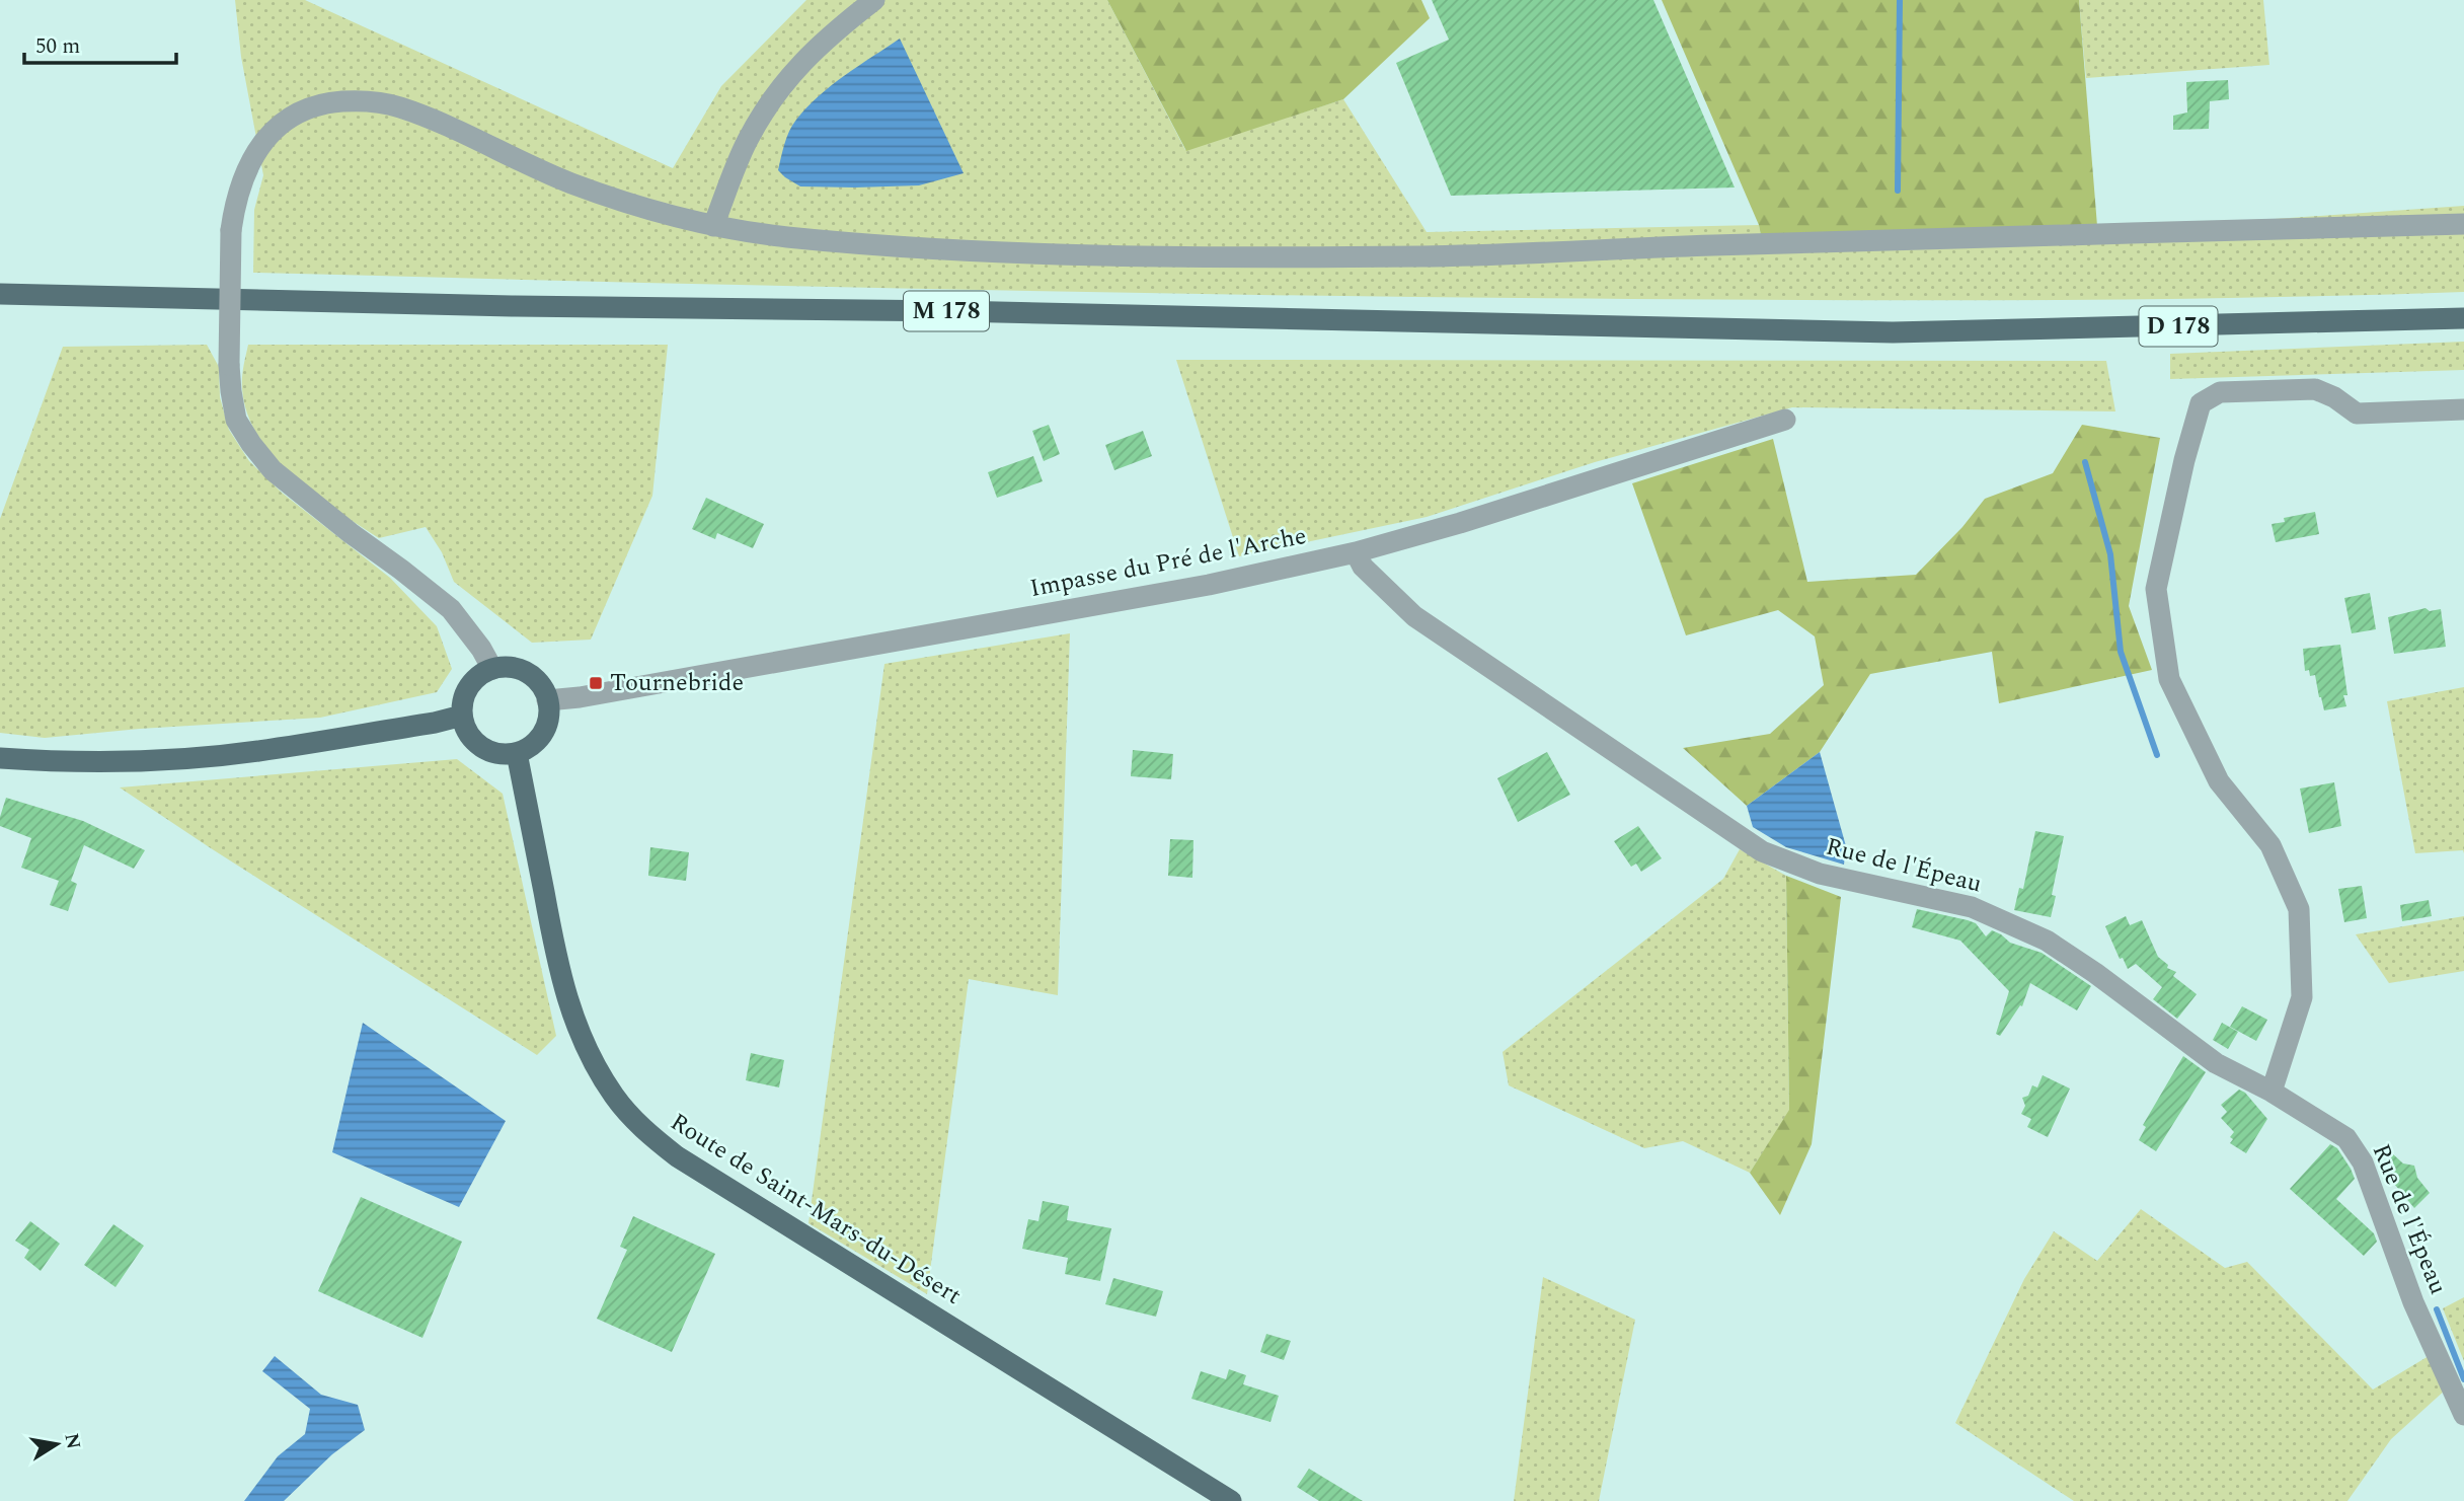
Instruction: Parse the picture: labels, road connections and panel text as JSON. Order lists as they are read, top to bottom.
{
  "streets": {
    "main road": ["M 178", "D 178", "Route de Saint-Mars-du-Désert"],
    "street": ["Impasse du Pré de l'Arche", "Rue de l'Épeau"]
  },
  "crossings": [
    ["M 178", "D 178"],
    ["Impasse du Pré de l'Arche", "Rue de l'Épeau"],
    ["Impasse du Pré de l'Arche", "Route de Saint-Mars-du-Désert"]
  ],
  "places": {
    "transit": ["Tournebride"]
  },
  "scale_bar": "50 m",
  "north": "right"
}
